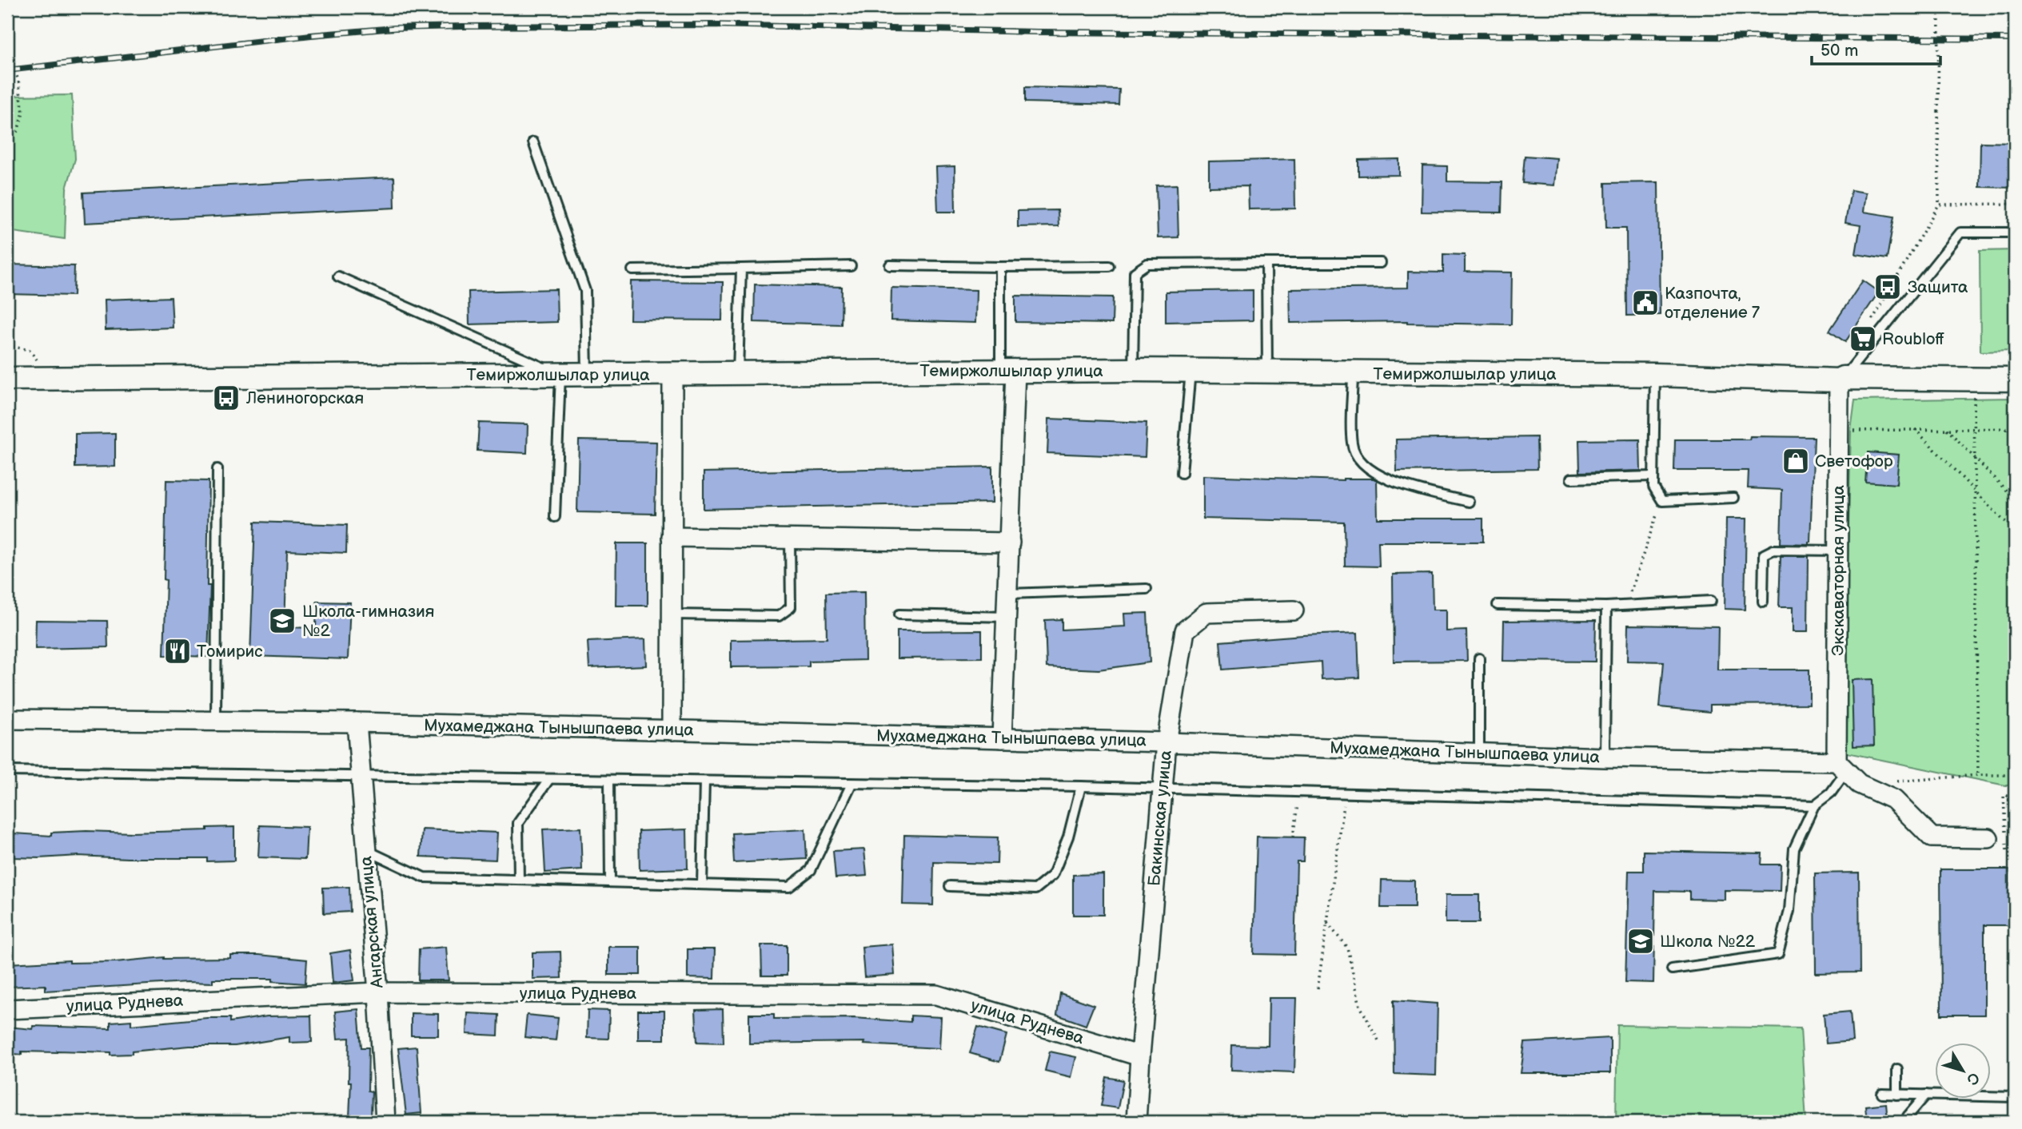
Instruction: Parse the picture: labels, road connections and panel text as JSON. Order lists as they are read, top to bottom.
{
  "streets": {
    "street": [
      "Темиржолшылар улица",
      "Экскаваторная улица",
      "Мухамеджана Тынышпаева улица",
      "Бакинская улица",
      "Ангарская улица",
      "улица Руднева"
    ]
  },
  "crossings": [
    ["Темиржолшылар улица", "Экскаваторная улица"],
    ["Экскаваторная улица", "Мухамеджана Тынышпаева улица"],
    ["Мухамеджана Тынышпаева улица", "Бакинская улица"],
    ["Мухамеджана Тынышпаева улица", "Ангарская улица"],
    ["Бакинская улица", "улица Руднева"],
    ["Ангарская улица", "улица Руднева"]
  ],
  "places": {
    "bus stop": ["Защита", "Лениногорская"],
    "public building": ["Казпочта, отделение 7"],
    "supermarket": ["Roubloff"],
    "shop": ["Светофор"],
    "school or university": ["Школа-гимназия №2", "Школа №22"],
    "restaurant": ["Томирис"]
  },
  "scale_bar": "50 m",
  "north": "bottom right"
}
